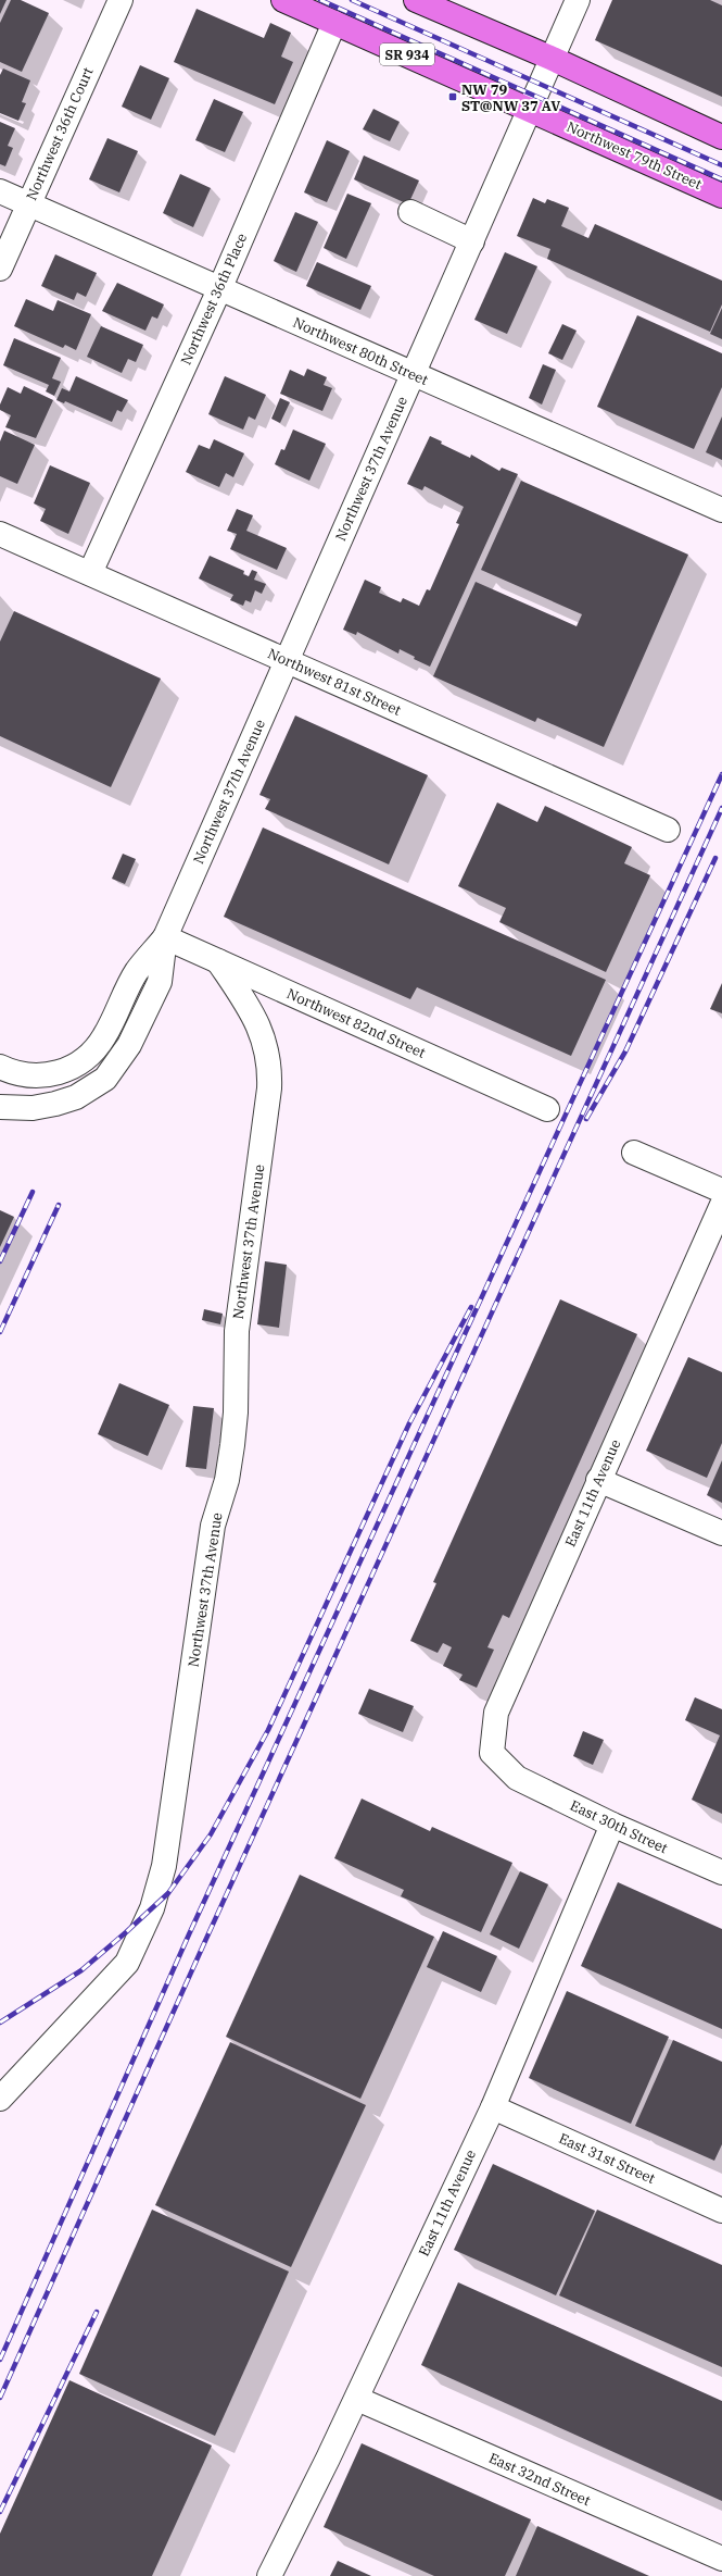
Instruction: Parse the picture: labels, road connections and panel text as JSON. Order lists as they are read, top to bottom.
{
  "streets": {
    "main road": ["SR 934", "Northwest 79th Street"],
    "street": [
      "Northwest 36th Court",
      "Northwest 36th Place",
      "Northwest 80th Street",
      "Northwest 37th Avenue",
      "Northwest 81st Street",
      "Northwest 82nd Street",
      "East 11th Avenue",
      "East 30th Street",
      "East 31st Street",
      "East 32nd Street"
    ]
  },
  "crossings": [
    ["Northwest 36th Court", "Northwest 80th Street"],
    ["Northwest 79th Street", "Northwest 36th Place"],
    ["Northwest 79th Street", "Northwest 37th Avenue"],
    ["Northwest 36th Place", "Northwest 80th Street"],
    ["Northwest 36th Place", "Northwest 81st Street"],
    ["Northwest 80th Street", "Northwest 37th Avenue"],
    ["Northwest 37th Avenue", "Northwest 81st Street"],
    ["Northwest 37th Avenue", "Northwest 82nd Street"],
    ["East 11th Avenue", "East 30th Street"],
    ["East 11th Avenue", "East 31st Street"],
    ["East 11th Avenue", "East 32nd Street"]
  ],
  "places": {
    "transit": ["NW 79 ST@NW 37 AV"]
  }
}
